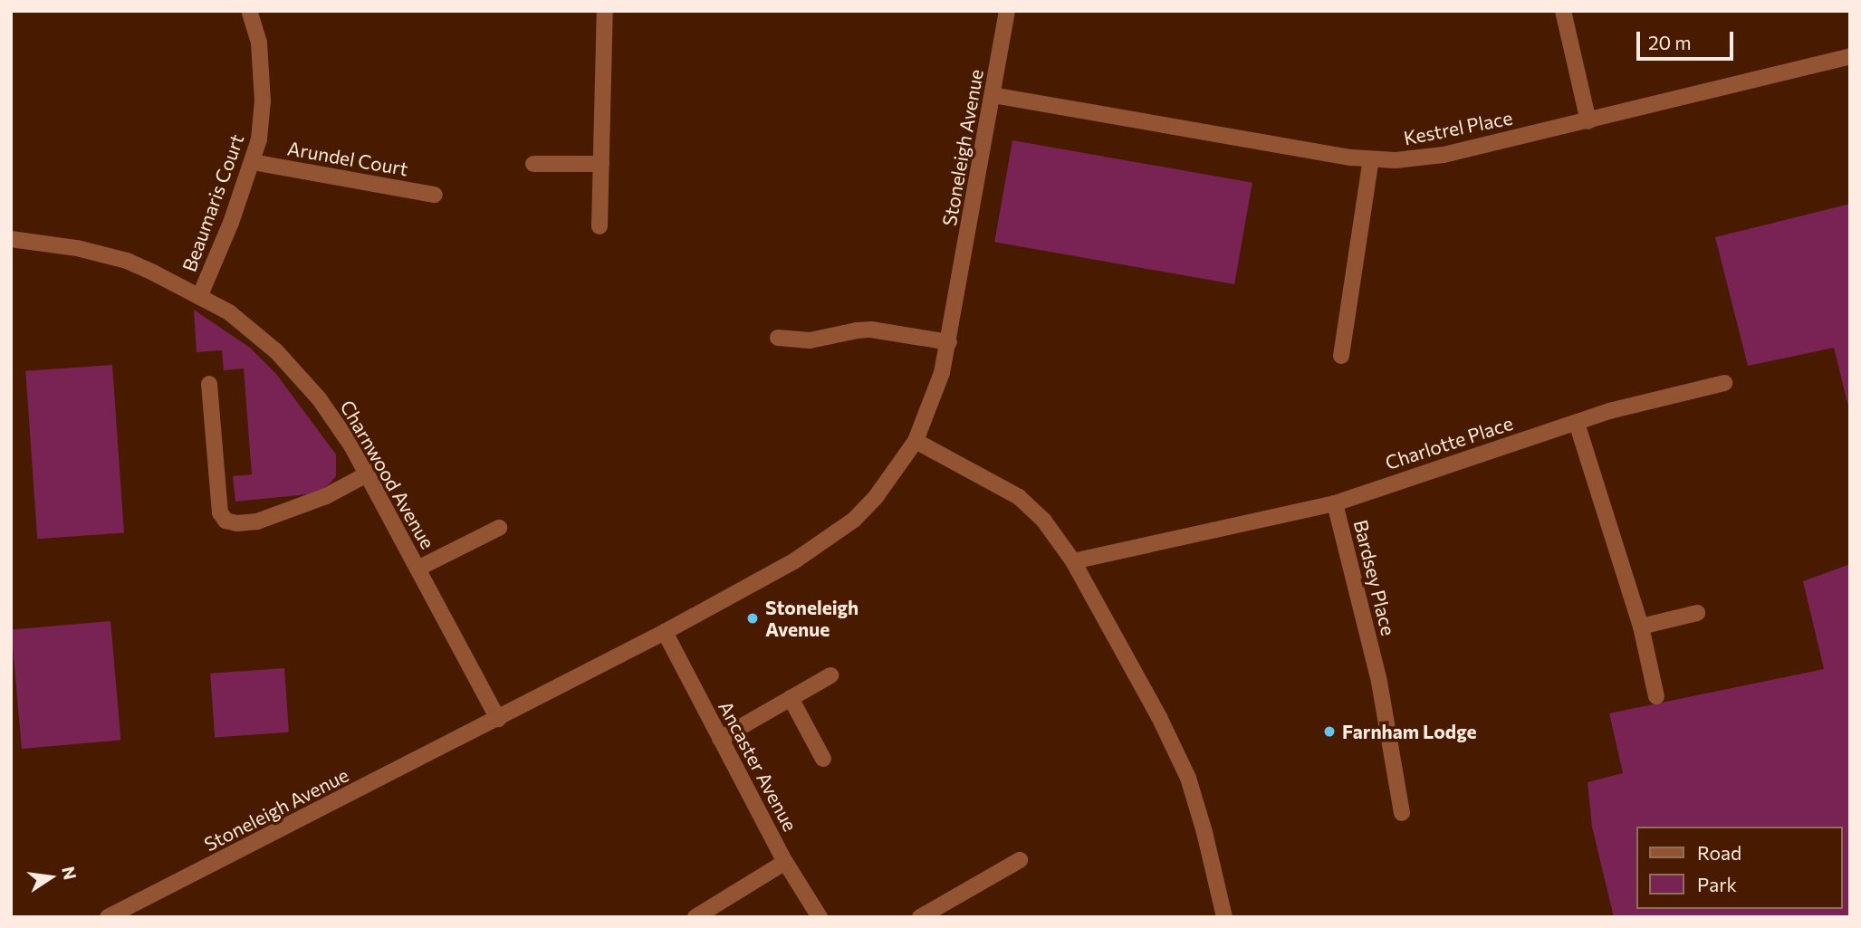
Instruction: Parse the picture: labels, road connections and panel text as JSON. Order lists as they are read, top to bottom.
{
  "streets": {
    "street": [
      "Kestrel Place",
      "Stoneleigh Avenue",
      "Arundel Court",
      "Beaumaris Court",
      "Charlotte Place",
      "Charnwood Avenue",
      "Bardsey Place",
      "Ancaster Avenue"
    ]
  },
  "crossings": [
    ["Kestrel Place", "Stoneleigh Avenue"],
    ["Stoneleigh Avenue", "Charnwood Avenue"],
    ["Stoneleigh Avenue", "Ancaster Avenue"],
    ["Arundel Court", "Beaumaris Court"],
    ["Beaumaris Court", "Charnwood Avenue"],
    ["Charlotte Place", "Bardsey Place"]
  ],
  "places": ["Stoneleigh Avenue", "Farnham Lodge"],
  "legend": ["Road", "Park"],
  "scale_bar": "20 m",
  "north": "right"
}
